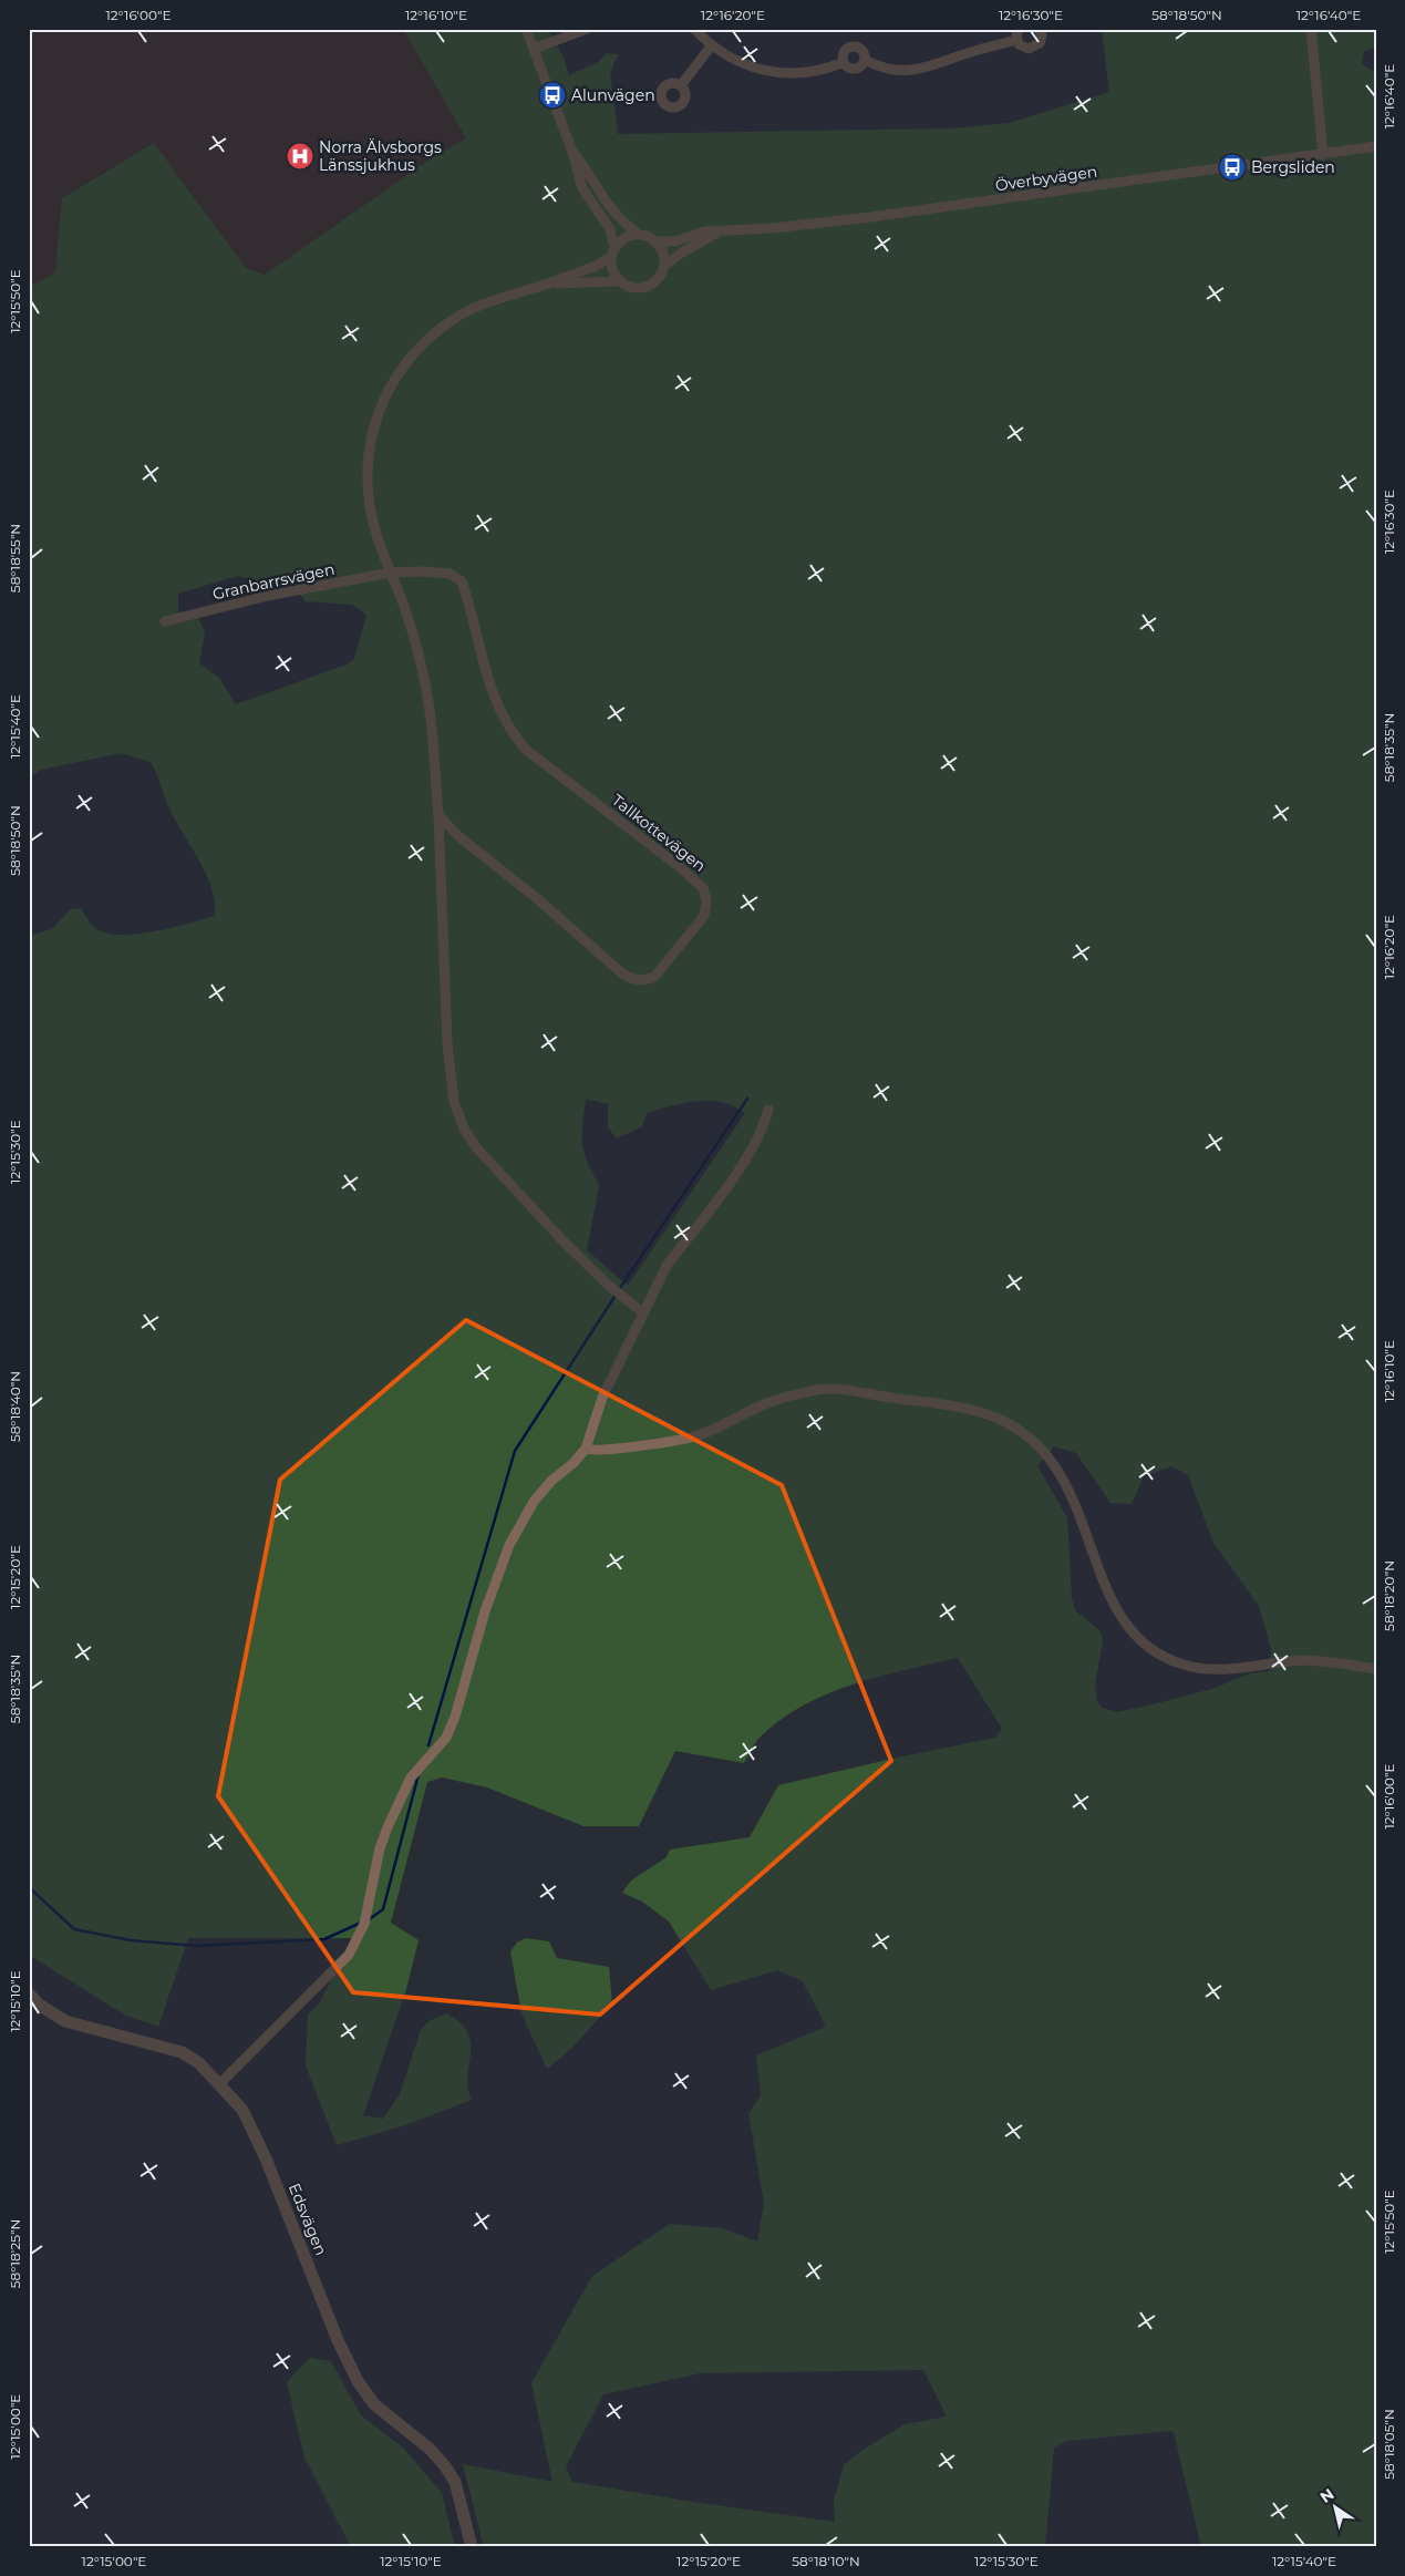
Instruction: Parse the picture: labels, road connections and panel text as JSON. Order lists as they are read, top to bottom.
{
  "streets": {
    "street": [
      "Överbyvägen",
      "Granbarrsvägen",
      "Tallkottevägen",
      "Edsvägen"
    ]
  },
  "crossings": [
    ["Granbarrsvägen", "Tallkottevägen"]
  ],
  "places": {
    "bus stop": ["Alunvägen", "Bergsliden"],
    "hospital": ["Norra Älvsborgs Länssjukhus"]
  },
  "north": "top left",
  "coordinates": [
    "12°16'00\"E",
    "12°16'10\"E",
    "12°16'20\"E",
    "12°16'30\"E",
    "58°18'50\"N",
    "12°16'40\"E",
    "12°15'50\"E",
    "58°18'55\"N",
    "12°15'40\"E",
    "58°18'35\"N",
    "12°15'30\"E",
    "58°18'40\"N",
    "12°15'20\"E",
    "58°18'20\"N",
    "12°15'10\"E",
    "58°18'25\"N",
    "12°15'00\"E",
    "58°18'05\"N",
    "58°18'10\"N"
  ]
}
